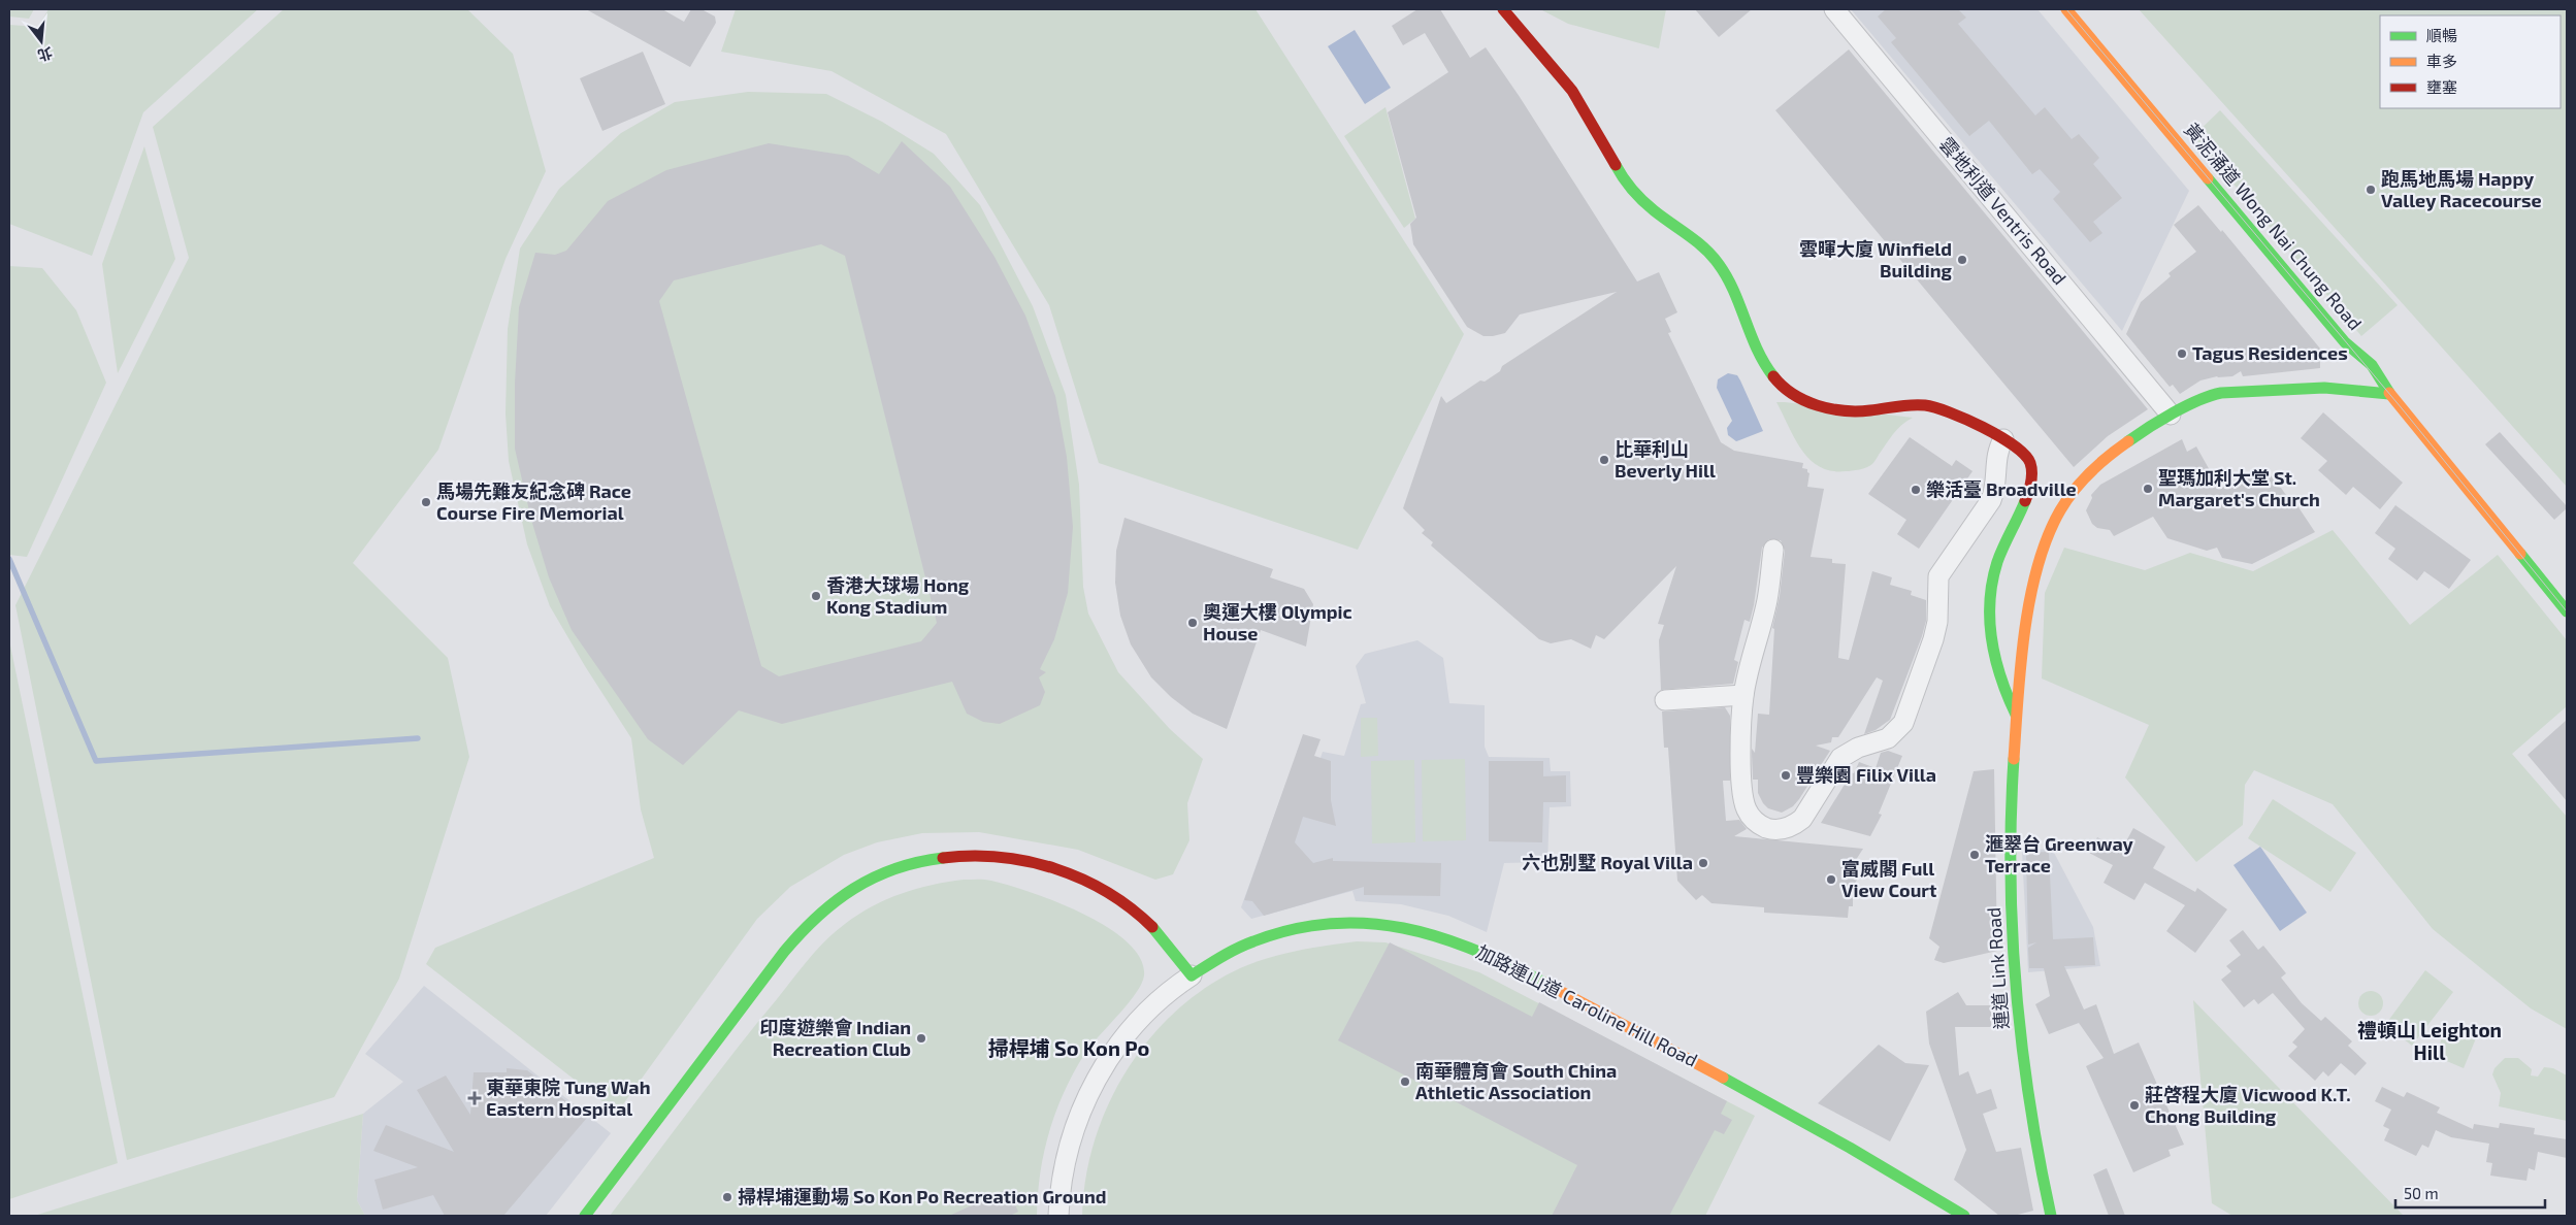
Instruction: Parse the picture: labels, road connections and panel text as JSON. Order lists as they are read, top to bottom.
{
  "streets": {
    "street": [
      "雲地利道 Ventris Road",
      "黃泥涌道 Wong Nai Chung Road",
      "連道 Link Road",
      "加路連山道 Caroline Hill Road"
    ]
  },
  "crossings": [
    ["雲地利道 Ventris Road", "連道 Link Road"],
    ["黃泥涌道 Wong Nai Chung Road", "連道 Link Road"]
  ],
  "districts": ["禮頓山 Leighton Hill", "掃桿埔 So Kon Po"],
  "places": {
    "other": [
      "跑馬地馬場 Happy Valley Racecourse",
      "雲暉大廈 Winfield Building",
      "Tagus Residences",
      "比華利山 Beverly Hill",
      "聖瑪加利大堂 St. Margaret's Church",
      "樂活臺 Broadville",
      "馬場先難友紀念碑 Race Course Fire Memorial",
      "香港大球場 Hong Kong Stadium",
      "奧運大樓 Olympic House",
      "豐樂園 Filix Villa",
      "滙翠台 Greenway Terrace",
      "六也別墅 Royal Villa",
      "富威閣 Full View Court",
      "印度遊樂會 Indian Recreation Club",
      "南華體育會 South China Athletic Association",
      "莊啓程大廈 Vicwood K.T. Chong Building",
      "掃桿埔運動場 So Kon Po Recreation Ground"
    ],
    "health": ["東華東院 Tung Wah Eastern Hospital"]
  },
  "legend": ["順暢", "車多", "壅塞"],
  "scale_bar": "50 m",
  "north": "bottom"
}
